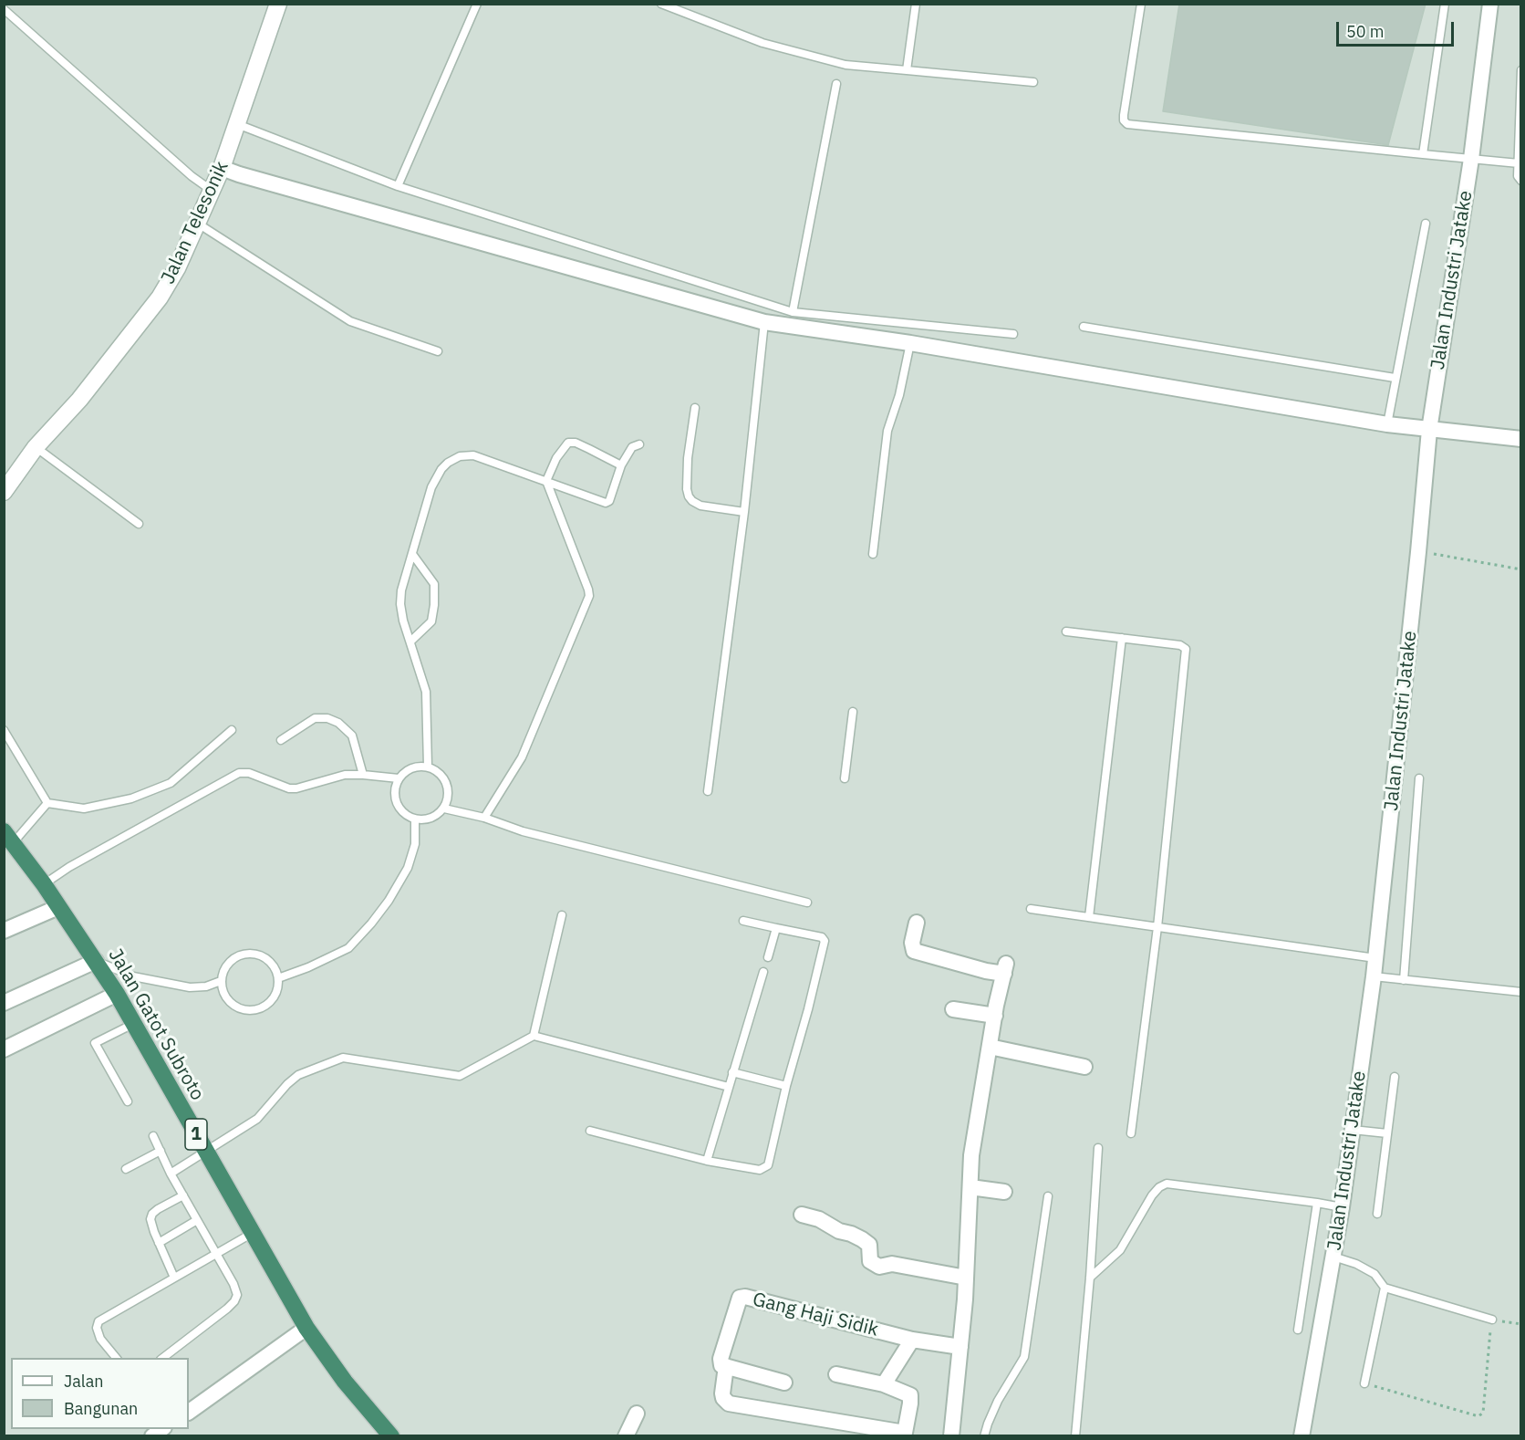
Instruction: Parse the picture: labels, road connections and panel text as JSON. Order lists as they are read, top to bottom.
{
  "streets": {
    "highway": ["Jalan Gatot Subroto", "1"],
    "street": ["Jalan Telesonik", "Jalan Industri Jatake", "Gang Haji Sidik"]
  },
  "legend": ["Jalan", "Bangunan"],
  "scale_bar": "50 m"
}
